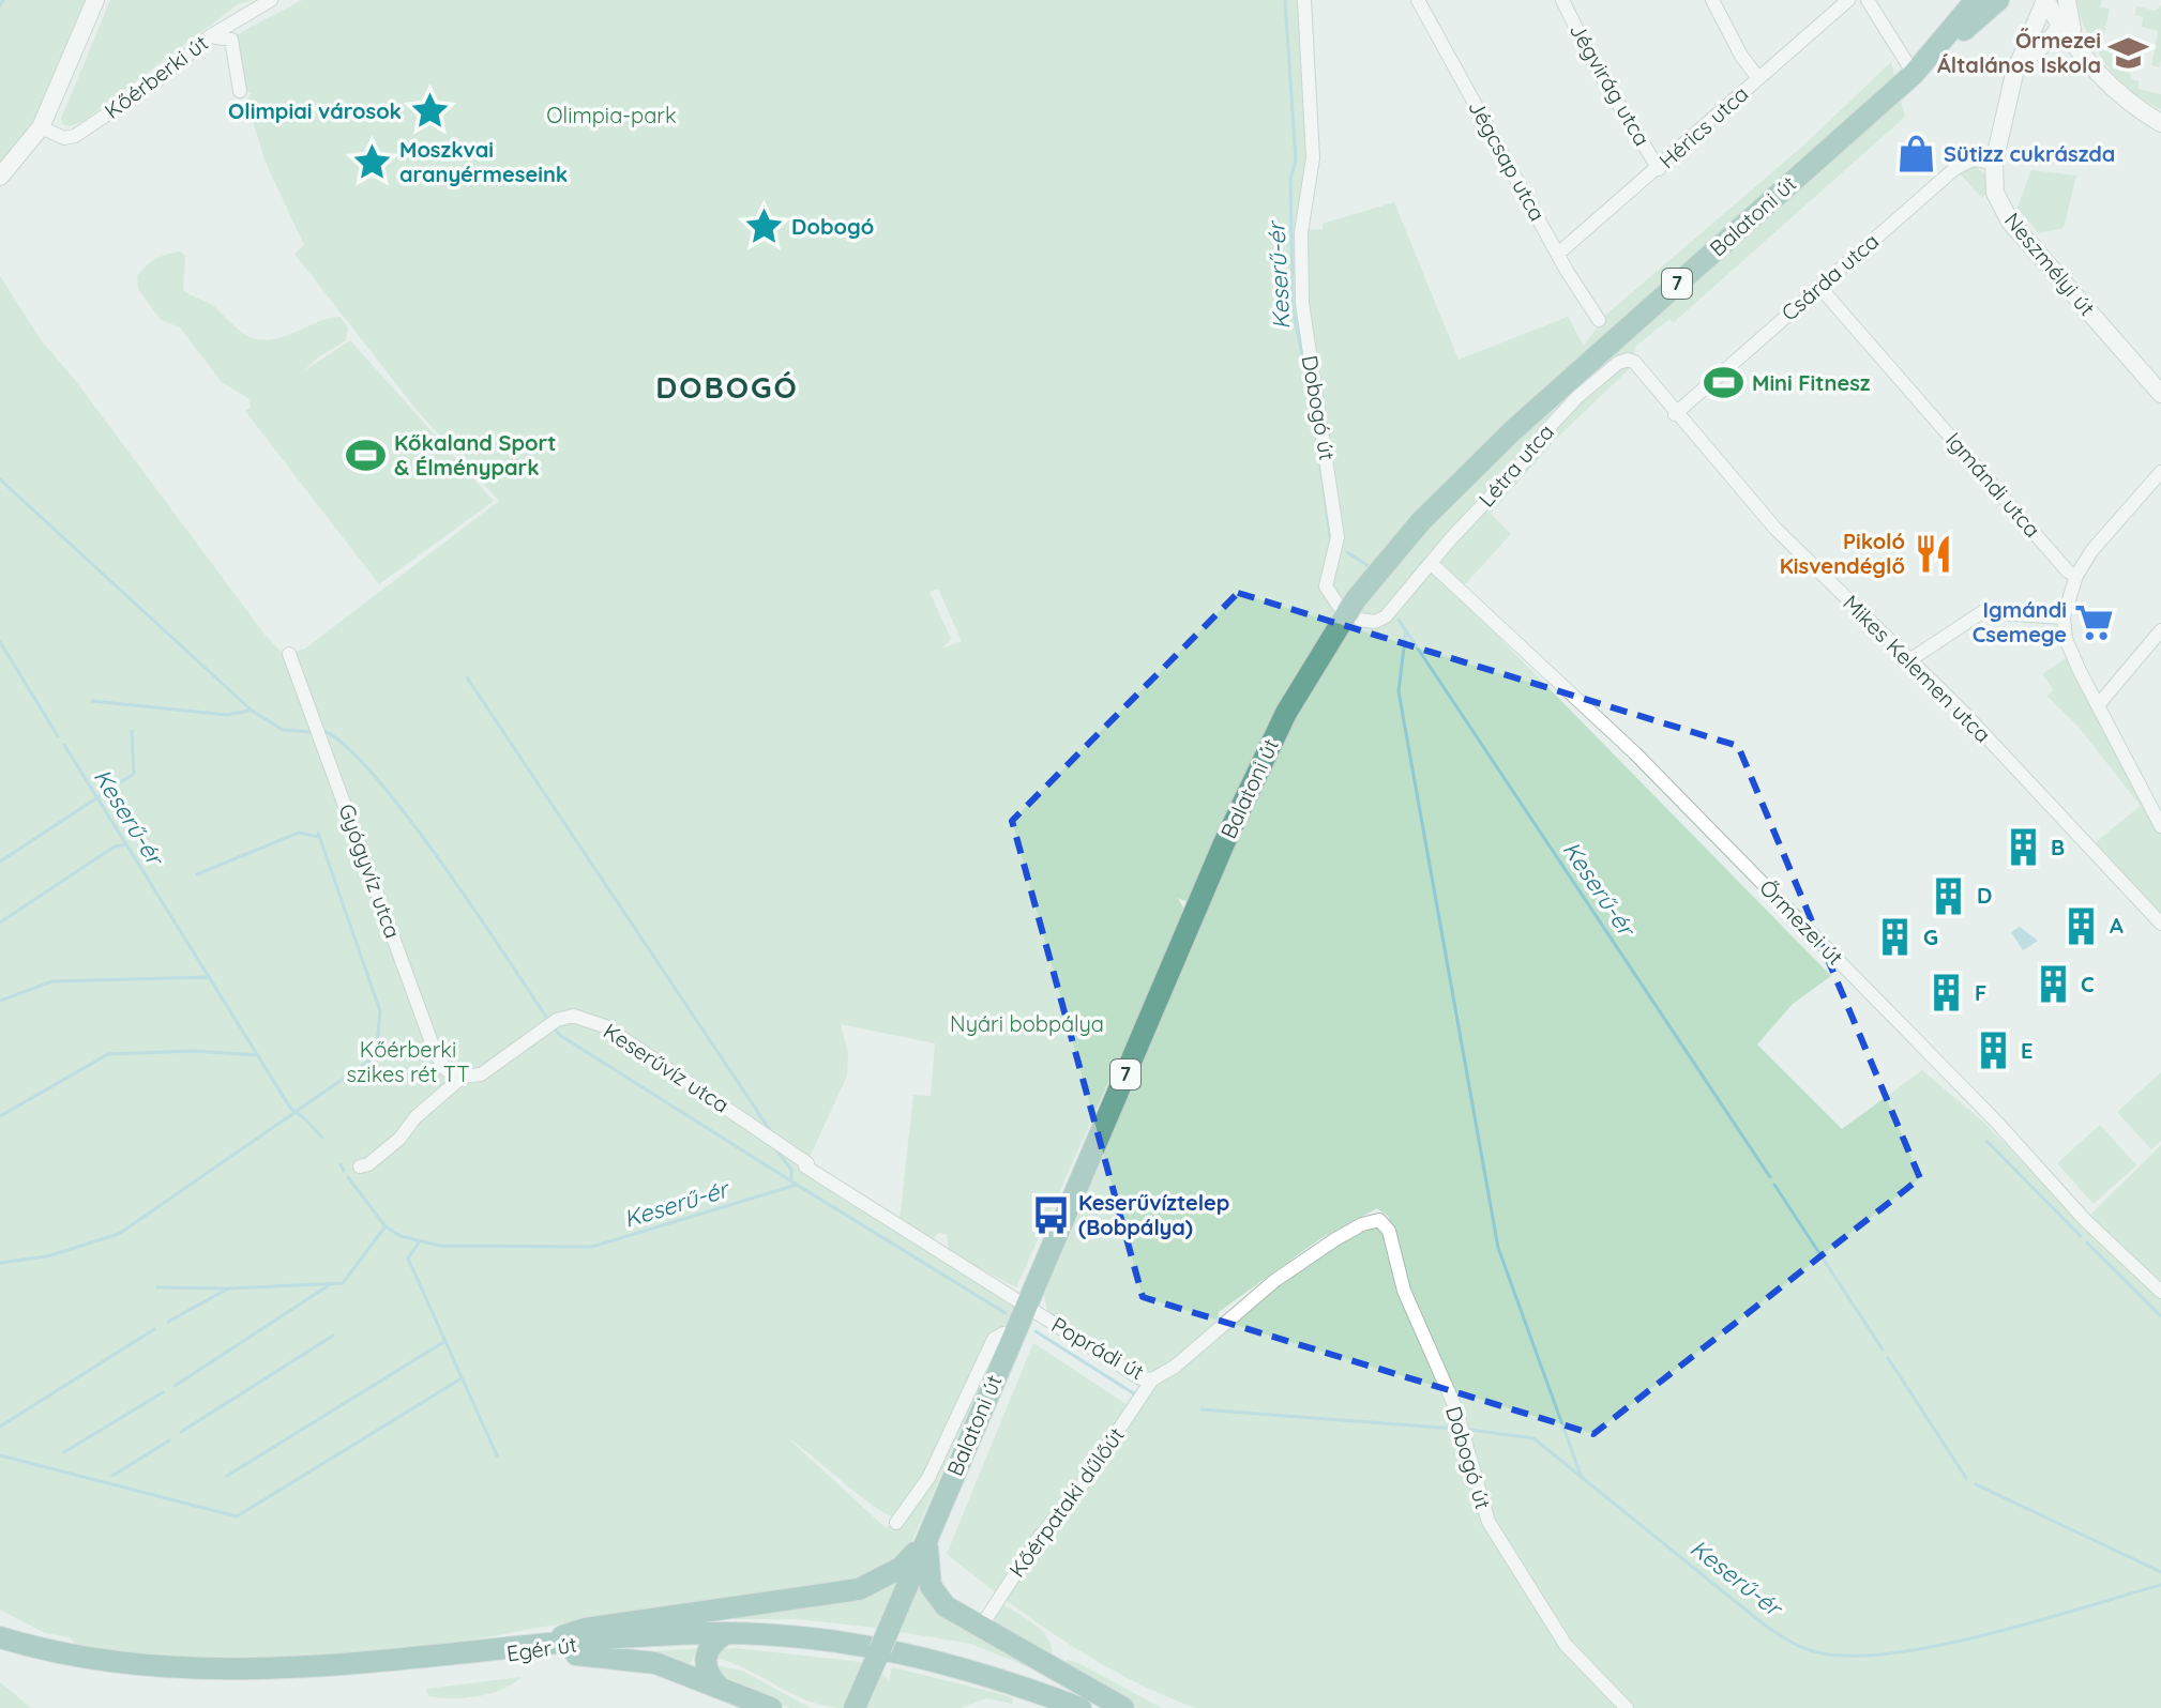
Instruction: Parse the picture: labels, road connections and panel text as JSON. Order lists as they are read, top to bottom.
{
  "streets": {
    "main road": ["Balatoni út", "7", "Egér út"],
    "street": [
      "Kőérberki út",
      "Jégvirág utca",
      "Hérics utca",
      "Jégcsap utca",
      "Neszmélyi út",
      "Csárda utca",
      "Dobogó út",
      "Létra utca",
      "Igmándi utca",
      "Mikes Kelemen utca",
      "Gyógyvíz utca",
      "Őrmezei út",
      "Keserűvíz utca",
      "Poprádi út",
      "Kőérpataki dűlőút"
    ]
  },
  "crossings": [
    ["Jégvirág utca", "Hérics utca"],
    ["Hérics utca", "Jégcsap utca"],
    ["Balatoni út", "7"],
    ["Balatoni út", "Dobogó út"],
    ["Balatoni út", "Létra utca"],
    ["Balatoni út", "Poprádi út"],
    ["Neszmélyi út", "Csárda utca"],
    ["Csárda utca", "Létra utca"],
    ["Csárda utca", "Igmándi utca"],
    ["Csárda utca", "Mikes Kelemen utca"],
    ["Dobogó út", "Létra utca"],
    ["Dobogó út", "Poprádi út"],
    ["Létra utca", "Mikes Kelemen utca"],
    ["Létra utca", "Őrmezei út"],
    ["Gyógyvíz utca", "Keserűvíz utca"],
    ["Keserűvíz utca", "Poprádi út"],
    ["Poprádi út", "Kőérpataki dűlőút"]
  ],
  "districts": ["DOBOGÓ"],
  "water": ["Keserű-ér"],
  "parks": ["Olimpia-park", "Nyári bobpálya", "Kőérberki szikes rét TT"],
  "places": {
    "school or university": ["Őrmezei Általános Iskola"],
    "place": ["Olimpiai városok", "Moszkvai aranyérmeseink", "Dobogó"],
    "shop": ["Sütizz cukrászda"],
    "sports": ["Mini Fitnesz", "Kőkaland Sport & Élménypark"],
    "restaurant": ["Pikoló Kisvendéglő"],
    "supermarket": ["Igmándi Csemege"],
    "building": [
      "B",
      "D",
      "A",
      "G",
      "C",
      "F",
      "E"
    ],
    "bus stop": ["Keserűvíztelep (Bobpálya)"]
  }
}
